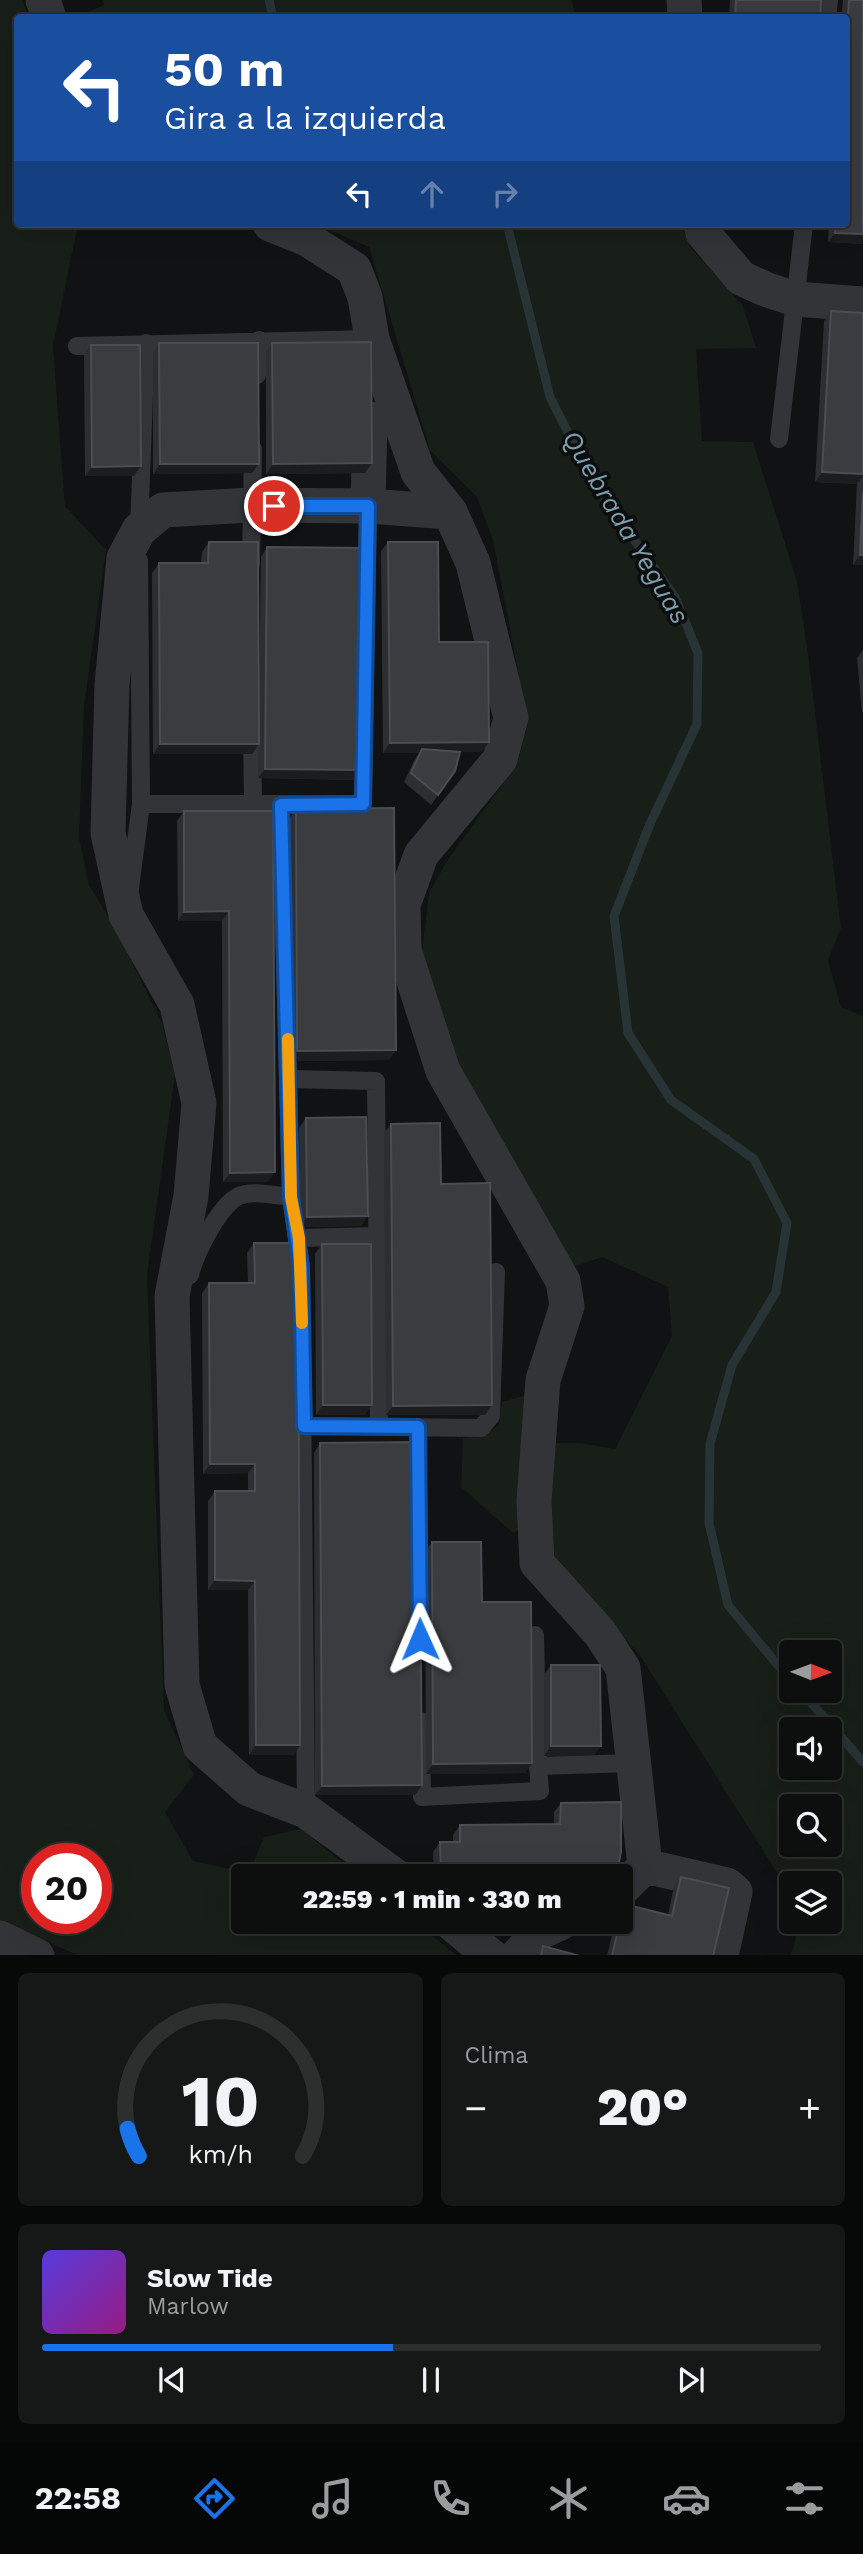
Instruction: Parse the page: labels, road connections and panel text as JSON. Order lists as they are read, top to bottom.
{
  "water": ["Quebrada Yeguas"],
  "north": "right",
  "page": {
    "turn": ["50 m", "Gira a la izquierda"],
    "limit": "20",
    "trip": "22:59 · 1 min · 330 m",
    "tile": "Clima",
    "heat": ["−", "20°", "+"],
    "song": ["Slow Tide", "Marlow"],
    "tabs": "22:58",
    "gauge": ["10", "km/h"]
  }
}
